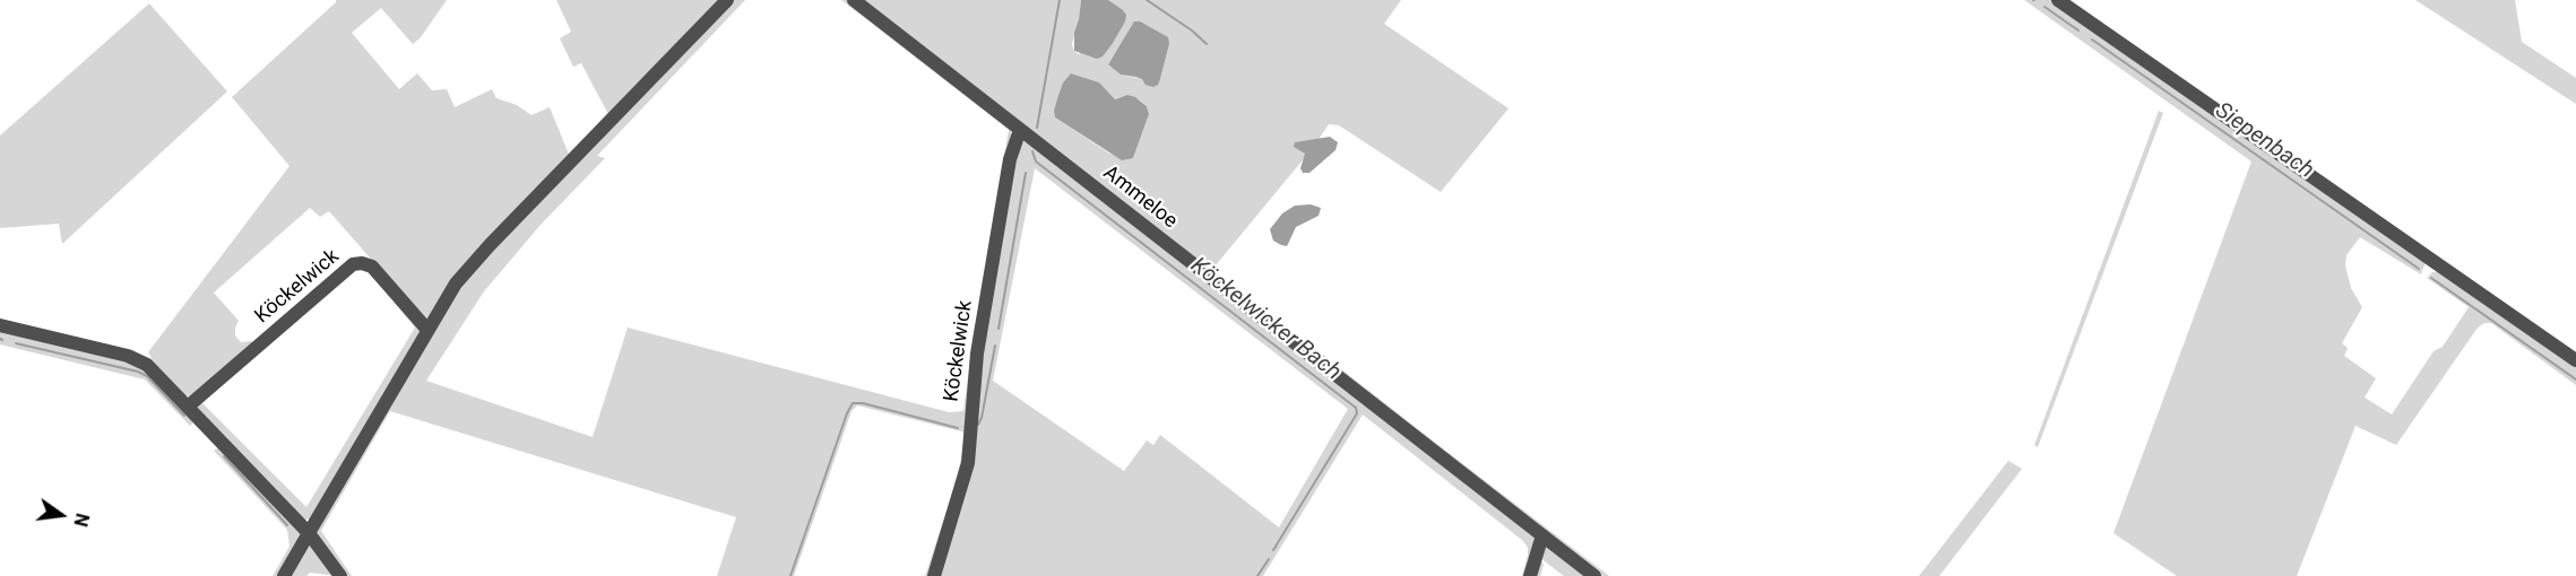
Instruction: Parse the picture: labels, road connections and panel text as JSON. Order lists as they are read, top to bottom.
{
  "streets": {
    "street": ["Ammeloe", "Köckelwick"]
  },
  "crossings": [
    ["Ammeloe", "Köckelwick"]
  ],
  "water": ["Siepenbach", "Köckelwicker Bach"],
  "north": "right"
}
